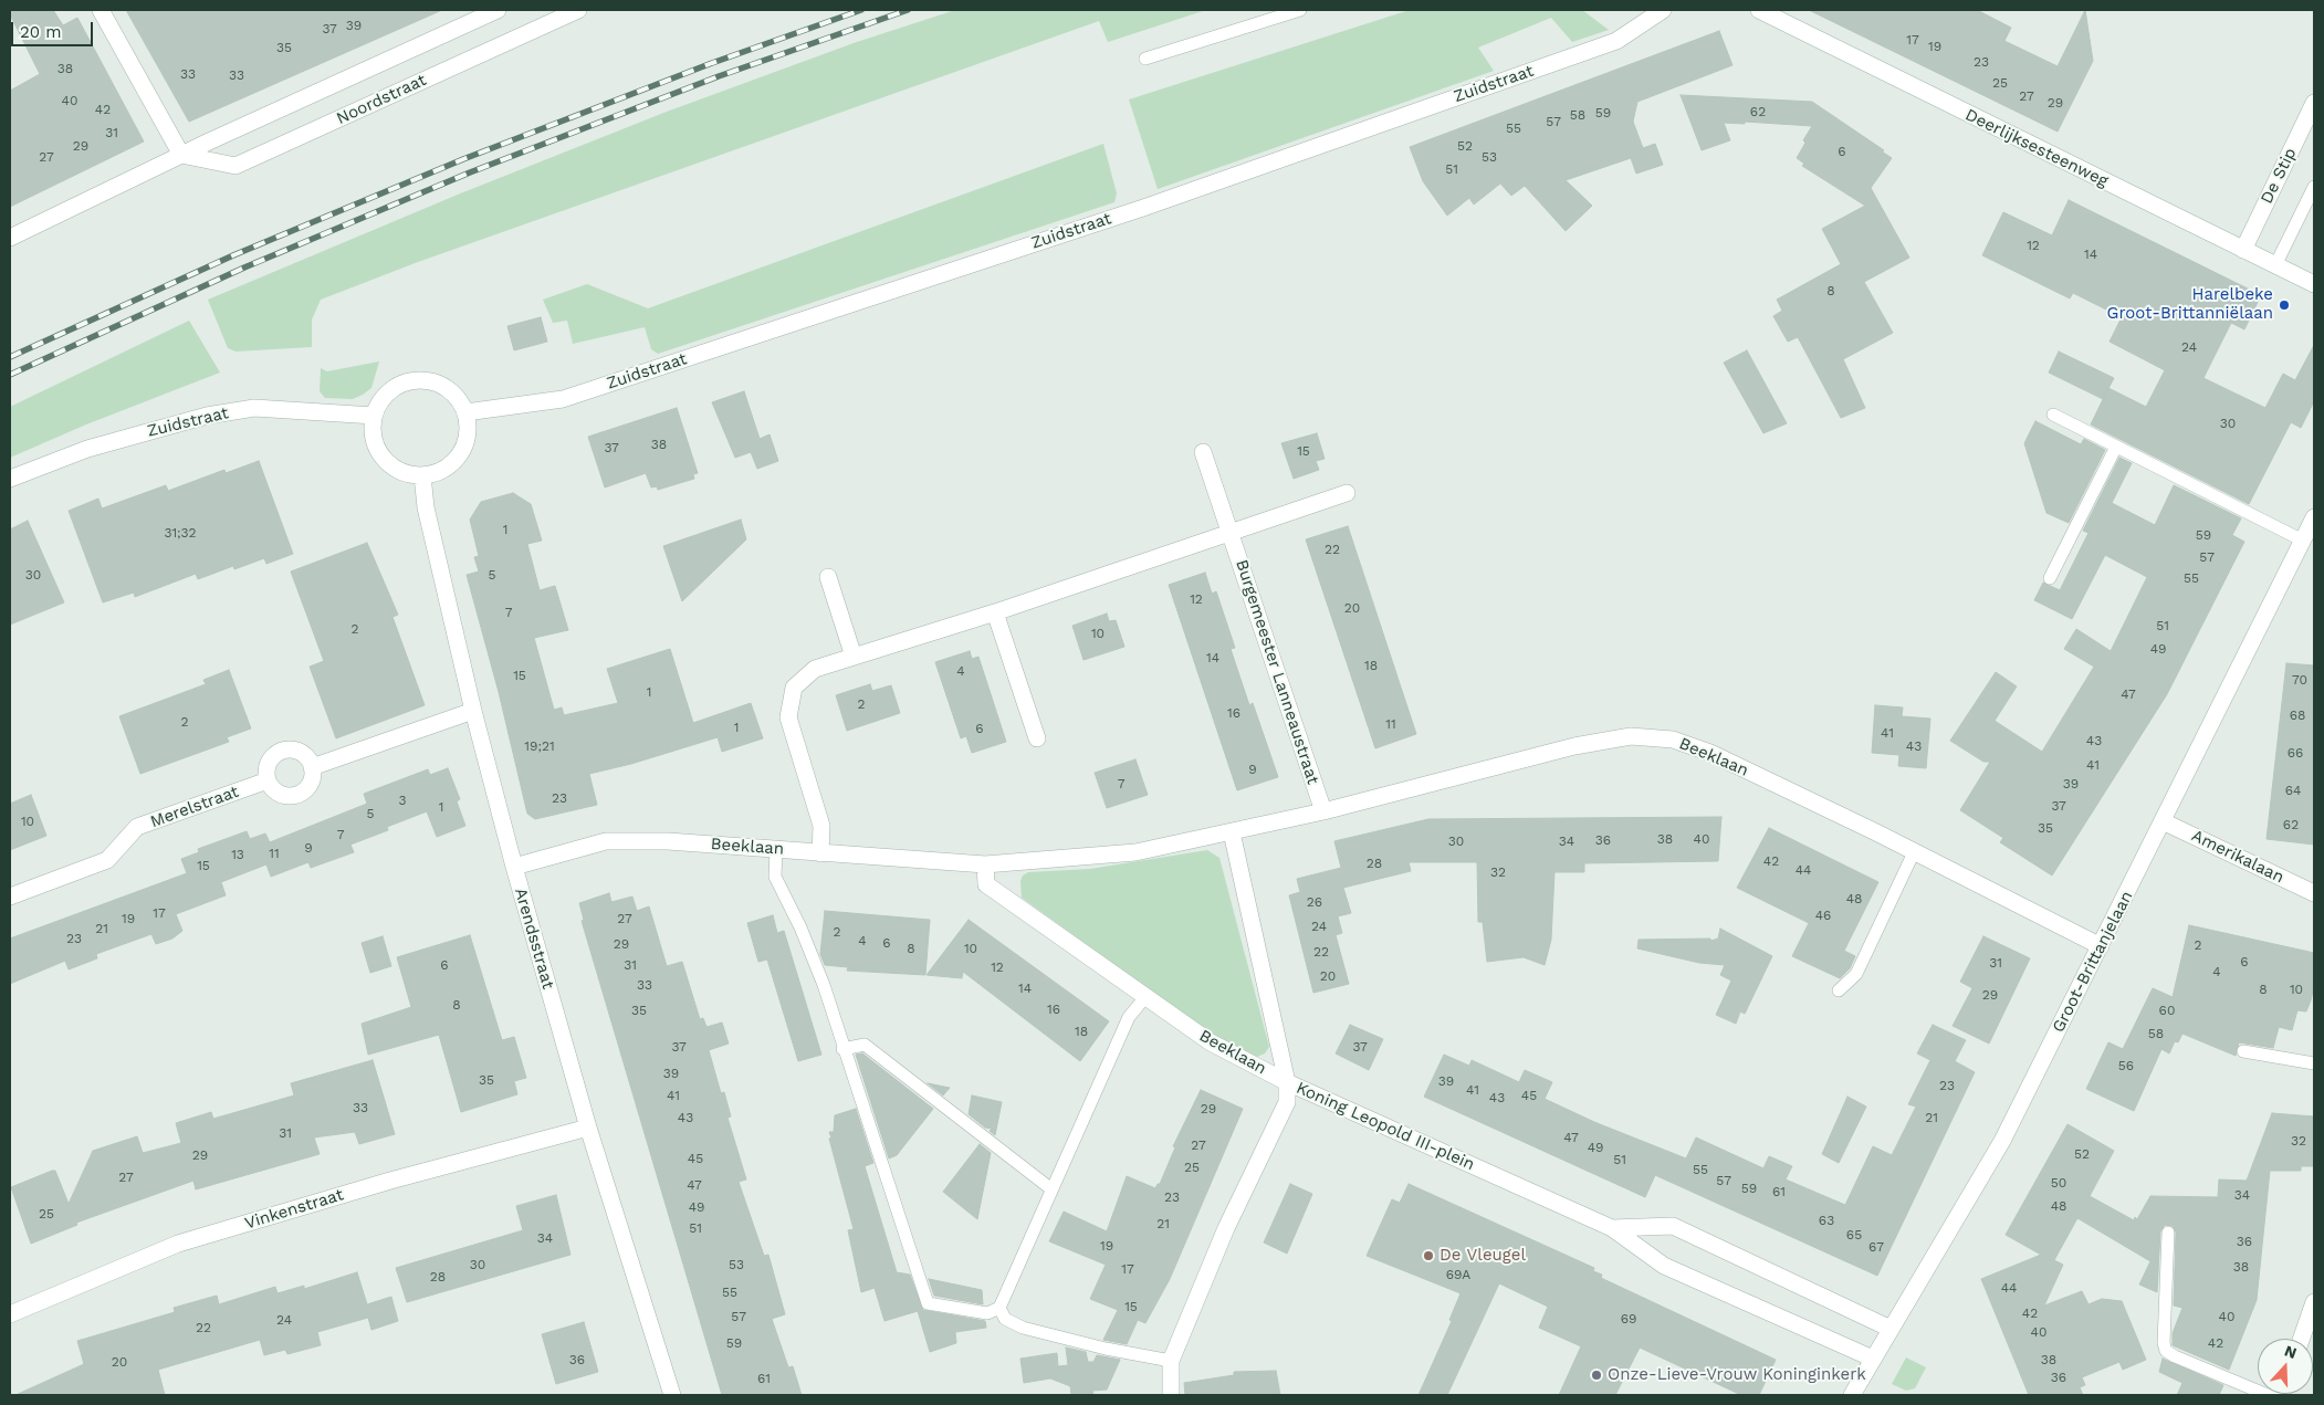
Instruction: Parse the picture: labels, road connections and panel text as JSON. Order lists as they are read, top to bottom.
{
  "streets": {
    "street": [
      "Zuidstraat",
      "Noordstraat",
      "Deerlijksesteenweg",
      "De Stip",
      "Burgemeester Lanneaustraat",
      "Beeklaan",
      "Merelstraat",
      "Amerikalaan",
      "Arendsstraat",
      "Groot-Brittanjelaan",
      "Koning Leopold III-plein",
      "Vinkenstraat"
    ]
  },
  "crossings": [
    ["Zuidstraat", "Arendsstraat"],
    ["Deerlijksesteenweg", "De Stip"],
    ["Burgemeester Lanneaustraat", "Beeklaan"],
    ["Beeklaan", "Arendsstraat"],
    ["Beeklaan", "Groot-Brittanjelaan"],
    ["Beeklaan", "Koning Leopold III-plein"],
    ["Amerikalaan", "Groot-Brittanjelaan"],
    ["Arendsstraat", "Vinkenstraat"],
    ["Groot-Brittanjelaan", "Koning Leopold III-plein"]
  ],
  "places": ["Harelbeke Groot-Brittanniëlaan", "De Vleugel", "Onze-Lieve-Vrouw Koninginkerk"],
  "house_numbers": [
    "39",
    "37",
    "17",
    "19",
    "35",
    "23",
    "38",
    "33",
    "33",
    "25",
    "27",
    "40",
    "29",
    "42",
    "62",
    "59",
    "58",
    "57",
    "55",
    "31",
    "29",
    "52",
    "6",
    "27",
    "53",
    "51",
    "12",
    "14",
    "8",
    "24",
    "30",
    "38",
    "37",
    "15",
    "1",
    "31;32",
    "59",
    "22",
    "57",
    "30",
    "5",
    "55",
    "12",
    "20",
    "7",
    "51",
    "2",
    "10",
    "49",
    "14",
    "18",
    "4",
    "15",
    "70",
    "1",
    "47",
    "2",
    "16",
    "68",
    "2",
    "11",
    "1",
    "6",
    "41",
    "43",
    "19;21",
    "43",
    "66",
    "41",
    "9",
    "7",
    "39",
    "64",
    "23",
    "3",
    "37",
    "1",
    "5",
    "10",
    "62",
    "35",
    "7",
    "38",
    "40",
    "36",
    "30",
    "34",
    "9",
    "11",
    "13",
    "42",
    "28",
    "15",
    "44",
    "32",
    "48",
    "26",
    "17",
    "46",
    "19",
    "27",
    "24",
    "21",
    "2",
    "23",
    "4",
    "6",
    "29",
    "2",
    "8",
    "10",
    "22",
    "6",
    "31",
    "6",
    "31",
    "12",
    "4",
    "20",
    "33",
    "14",
    "8",
    "10",
    "29",
    "8",
    "16",
    "35",
    "60",
    "18",
    "58",
    "37",
    "37",
    "56",
    "39",
    "35",
    "39",
    "23",
    "41",
    "41",
    "45",
    "43",
    "33",
    "29",
    "43",
    "21",
    "31",
    "47",
    "32",
    "27",
    "49",
    "52",
    "29",
    "45",
    "51",
    "25",
    "55",
    "27",
    "57",
    "50",
    "47",
    "59",
    "61",
    "34",
    "23",
    "48",
    "49",
    "25",
    "63",
    "21",
    "51",
    "65",
    "34",
    "36",
    "19",
    "67",
    "30",
    "53",
    "38",
    "17",
    "69A",
    "28",
    "44",
    "55",
    "15",
    "42",
    "57",
    "40",
    "69",
    "24",
    "22",
    "40",
    "59",
    "42",
    "36",
    "38",
    "20",
    "36",
    "61"
  ],
  "scale_bar": "20 m",
  "north": "top"
}
